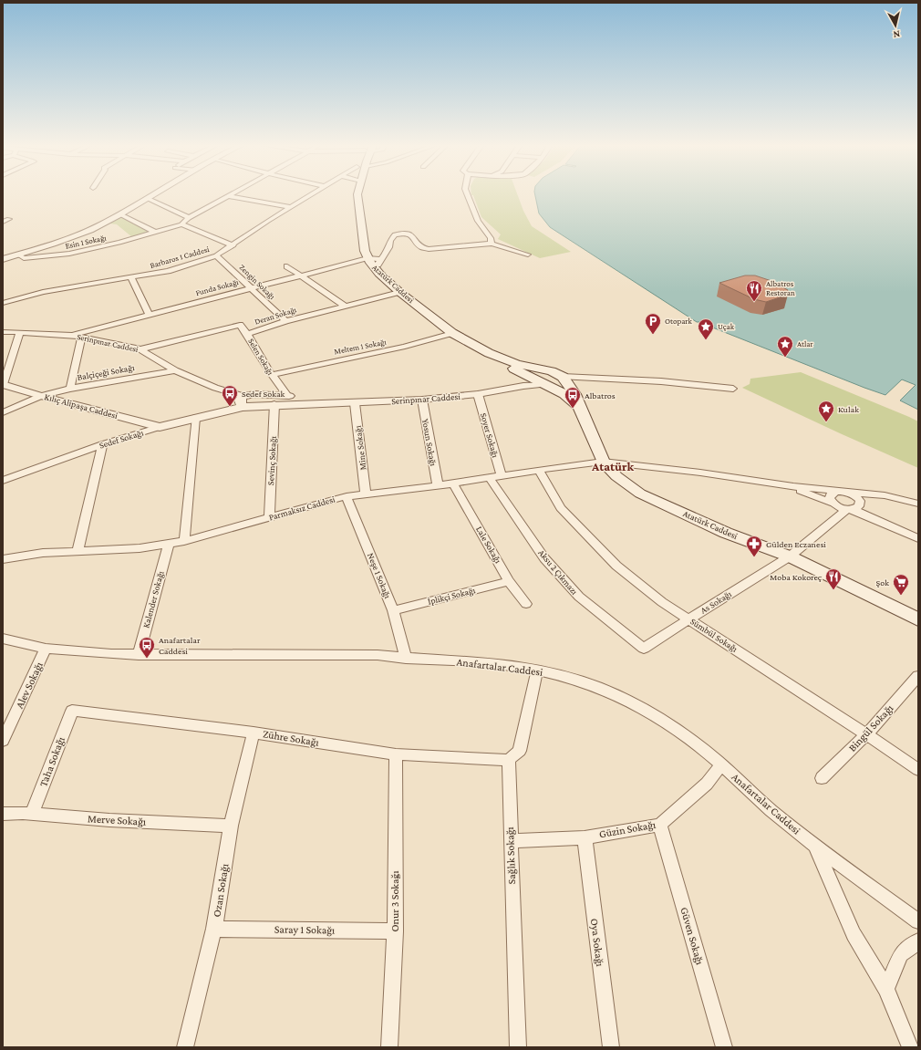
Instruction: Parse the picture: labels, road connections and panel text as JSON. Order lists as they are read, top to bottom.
{
  "streets": {
    "main road": ["Atatürk Caddesi"],
    "street": [
      "Esin 1 Sokağı",
      "Barbaros 1 Caddesi",
      "Zengin Sokağı",
      "Funda Sokağı",
      "Deran Sokağı",
      "Serinpınar Caddesi",
      "Meltem 1 Sokağı",
      "Selen Sokağı",
      "Balçiçeği Sokağı",
      "Kılıç Alipaşa Caddesi",
      "Soyer Sokağı",
      "Sedef Sokağı",
      "Yosun Sokağı",
      "Mine Sokağı",
      "Sevinç Sokağı",
      "Parmaksız Caddesi",
      "Lale Sokağı",
      "Aksu 2 Çıkmazı",
      "Neşe 1 Sokağı",
      "İplikçi Sokağı",
      "Kalender Sokağı",
      "As Sokağı",
      "Sümbül Sokağı",
      "Anafartalar Caddesi",
      "Alev Sokağı",
      "Bingül Sokağı",
      "Zühre Sokağı",
      "Taha Sokağı",
      "Merve Sokağı",
      "Güzin Sokağı",
      "Sağlık Sokağı",
      "Ozan Sokağı",
      "Onur 3 Sokağı",
      "Saray 1 Sokağı",
      "Güven Sokağı",
      "Oya Sokağı"
    ]
  },
  "crossings": [
    ["Barbaros 1 Caddesi", "Zengin Sokağı"],
    ["Zengin Sokağı", "Funda Sokağı"],
    ["Zengin Sokağı", "Deran Sokağı"],
    ["Atatürk Caddesi", "Funda Sokağı"],
    ["Atatürk Caddesi", "Deran Sokağı"],
    ["Atatürk Caddesi", "Meltem 1 Sokağı"],
    ["Atatürk Caddesi", "Parmaksız Caddesi"],
    ["Atatürk Caddesi", "As Sokağı"],
    ["Funda Sokağı", "Serinpınar Caddesi"],
    ["Deran Sokağı", "Serinpınar Caddesi"],
    ["Deran Sokağı", "Selen Sokağı"],
    ["Serinpınar Caddesi", "Selen Sokağı"],
    ["Serinpınar Caddesi", "Balçiçeği Sokağı"],
    ["Serinpınar Caddesi", "Soyer Sokağı"],
    ["Serinpınar Caddesi", "Sedef Sokağı"],
    ["Serinpınar Caddesi", "Yosun Sokağı"],
    ["Serinpınar Caddesi", "Mine Sokağı"],
    ["Serinpınar Caddesi", "Sevinç Sokağı"],
    ["Meltem 1 Sokağı", "Selen Sokağı"],
    ["Selen Sokağı", "Sevinç Sokağı"],
    ["Balçiçeği Sokağı", "Kılıç Alipaşa Caddesi"],
    ["Kılıç Alipaşa Caddesi", "Sedef Sokağı"],
    ["Soyer Sokağı", "Parmaksız Caddesi"],
    ["Yosun Sokağı", "Parmaksız Caddesi"],
    ["Mine Sokağı", "Parmaksız Caddesi"],
    ["Sevinç Sokağı", "Parmaksız Caddesi"],
    ["Parmaksız Caddesi", "Lale Sokağı"],
    ["Parmaksız Caddesi", "Aksu 2 Çıkmazı"],
    ["Parmaksız Caddesi", "Neşe 1 Sokağı"],
    ["Parmaksız Caddesi", "Kalender Sokağı"],
    ["Parmaksız Caddesi", "Sümbül Sokağı"],
    ["Lale Sokağı", "İplikçi Sokağı"],
    ["Aksu 2 Çıkmazı", "As Sokağı"],
    ["Neşe 1 Sokağı", "İplikçi Sokağı"],
    ["Neşe 1 Sokağı", "Anafartalar Caddesi"],
    ["Kalender Sokağı", "Anafartalar Caddesi"],
    ["As Sokağı", "Sümbül Sokağı"],
    ["Sümbül Sokağı", "Bingül Sokağı"],
    ["Anafartalar Caddesi", "Alev Sokağı"],
    ["Anafartalar Caddesi", "Güzin Sokağı"],
    ["Zühre Sokağı", "Taha Sokağı"],
    ["Zühre Sokağı", "Sağlık Sokağı"],
    ["Zühre Sokağı", "Ozan Sokağı"],
    ["Zühre Sokağı", "Onur 3 Sokağı"],
    ["Taha Sokağı", "Merve Sokağı"],
    ["Merve Sokağı", "Ozan Sokağı"],
    ["Güzin Sokağı", "Sağlık Sokağı"],
    ["Güzin Sokağı", "Güven Sokağı"],
    ["Güzin Sokağı", "Oya Sokağı"],
    ["Ozan Sokağı", "Saray 1 Sokağı"],
    ["Onur 3 Sokağı", "Saray 1 Sokağı"]
  ],
  "districts": ["Atatürk"],
  "places": {
    "restaurant": ["Albatros Restoran", "Moba Kokoreç"],
    "parking": ["Otopark"],
    "place": ["Uçak", "Atlar", "Kulak"],
    "bus stop": ["Sedef Sokak", "Albatros", "Anafartalar Caddesi"],
    "pharmacy": ["Gülden Eczanesi"],
    "supermarket": ["Şok"]
  },
  "north": "bottom"
}
